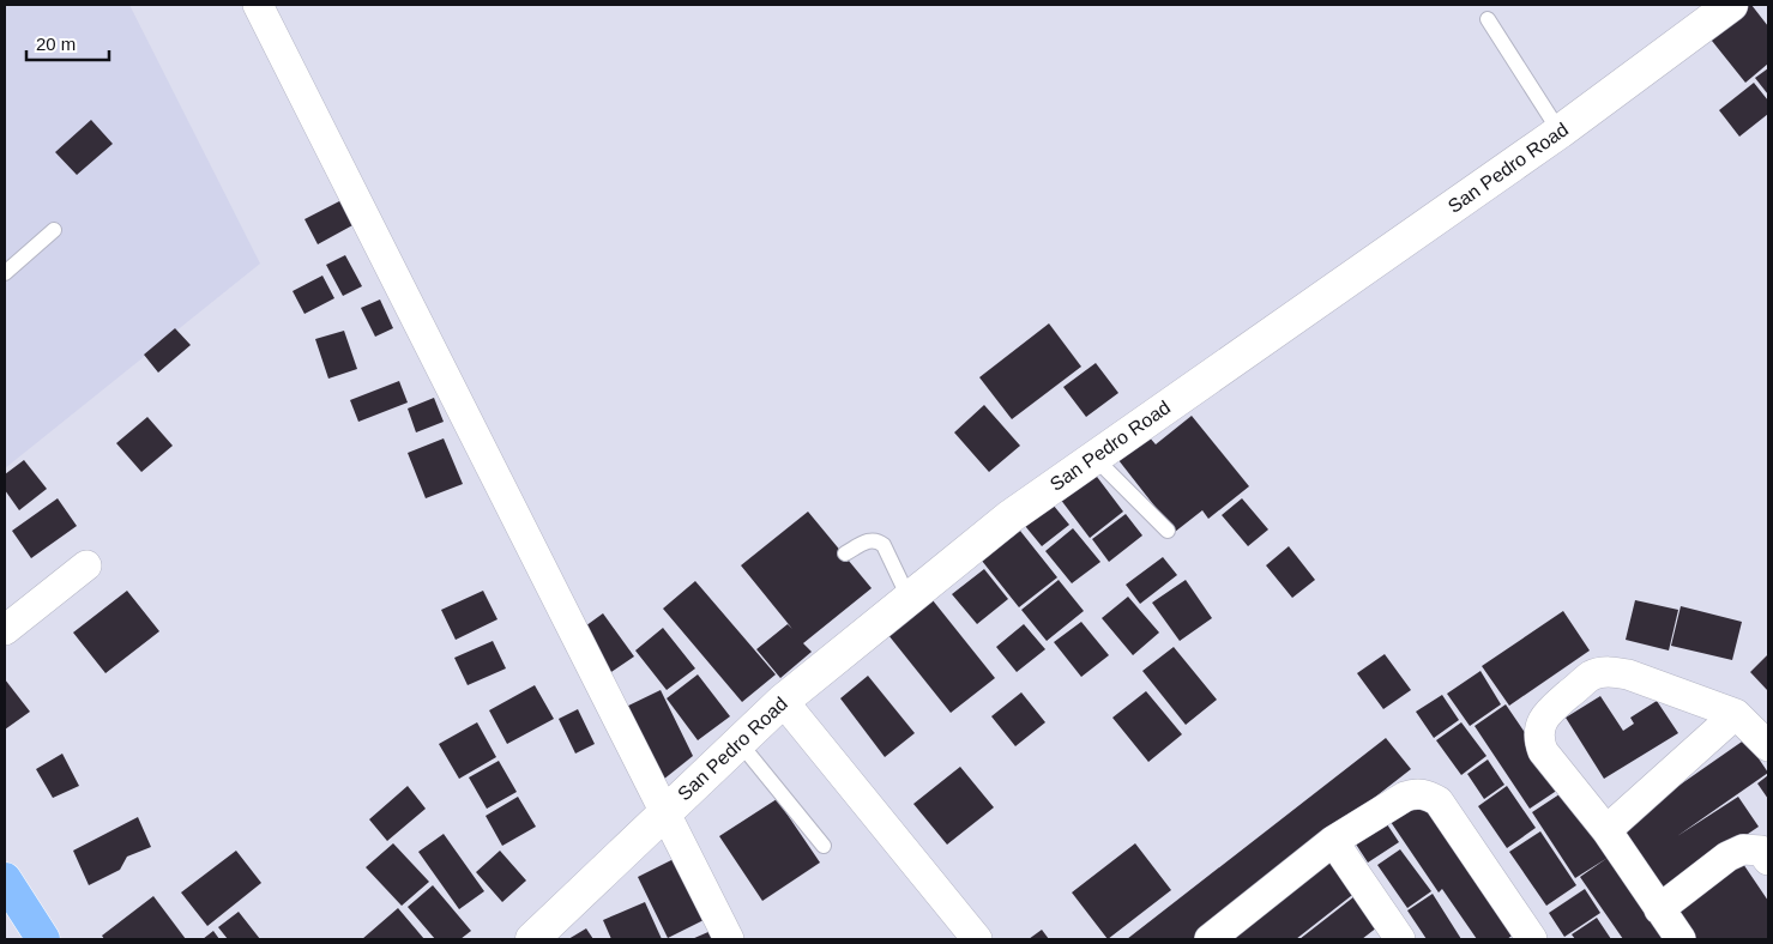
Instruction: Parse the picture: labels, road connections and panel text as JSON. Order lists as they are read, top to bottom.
{
  "streets": {
    "street": ["San Pedro Road"]
  },
  "scale_bar": "20 m"
}
